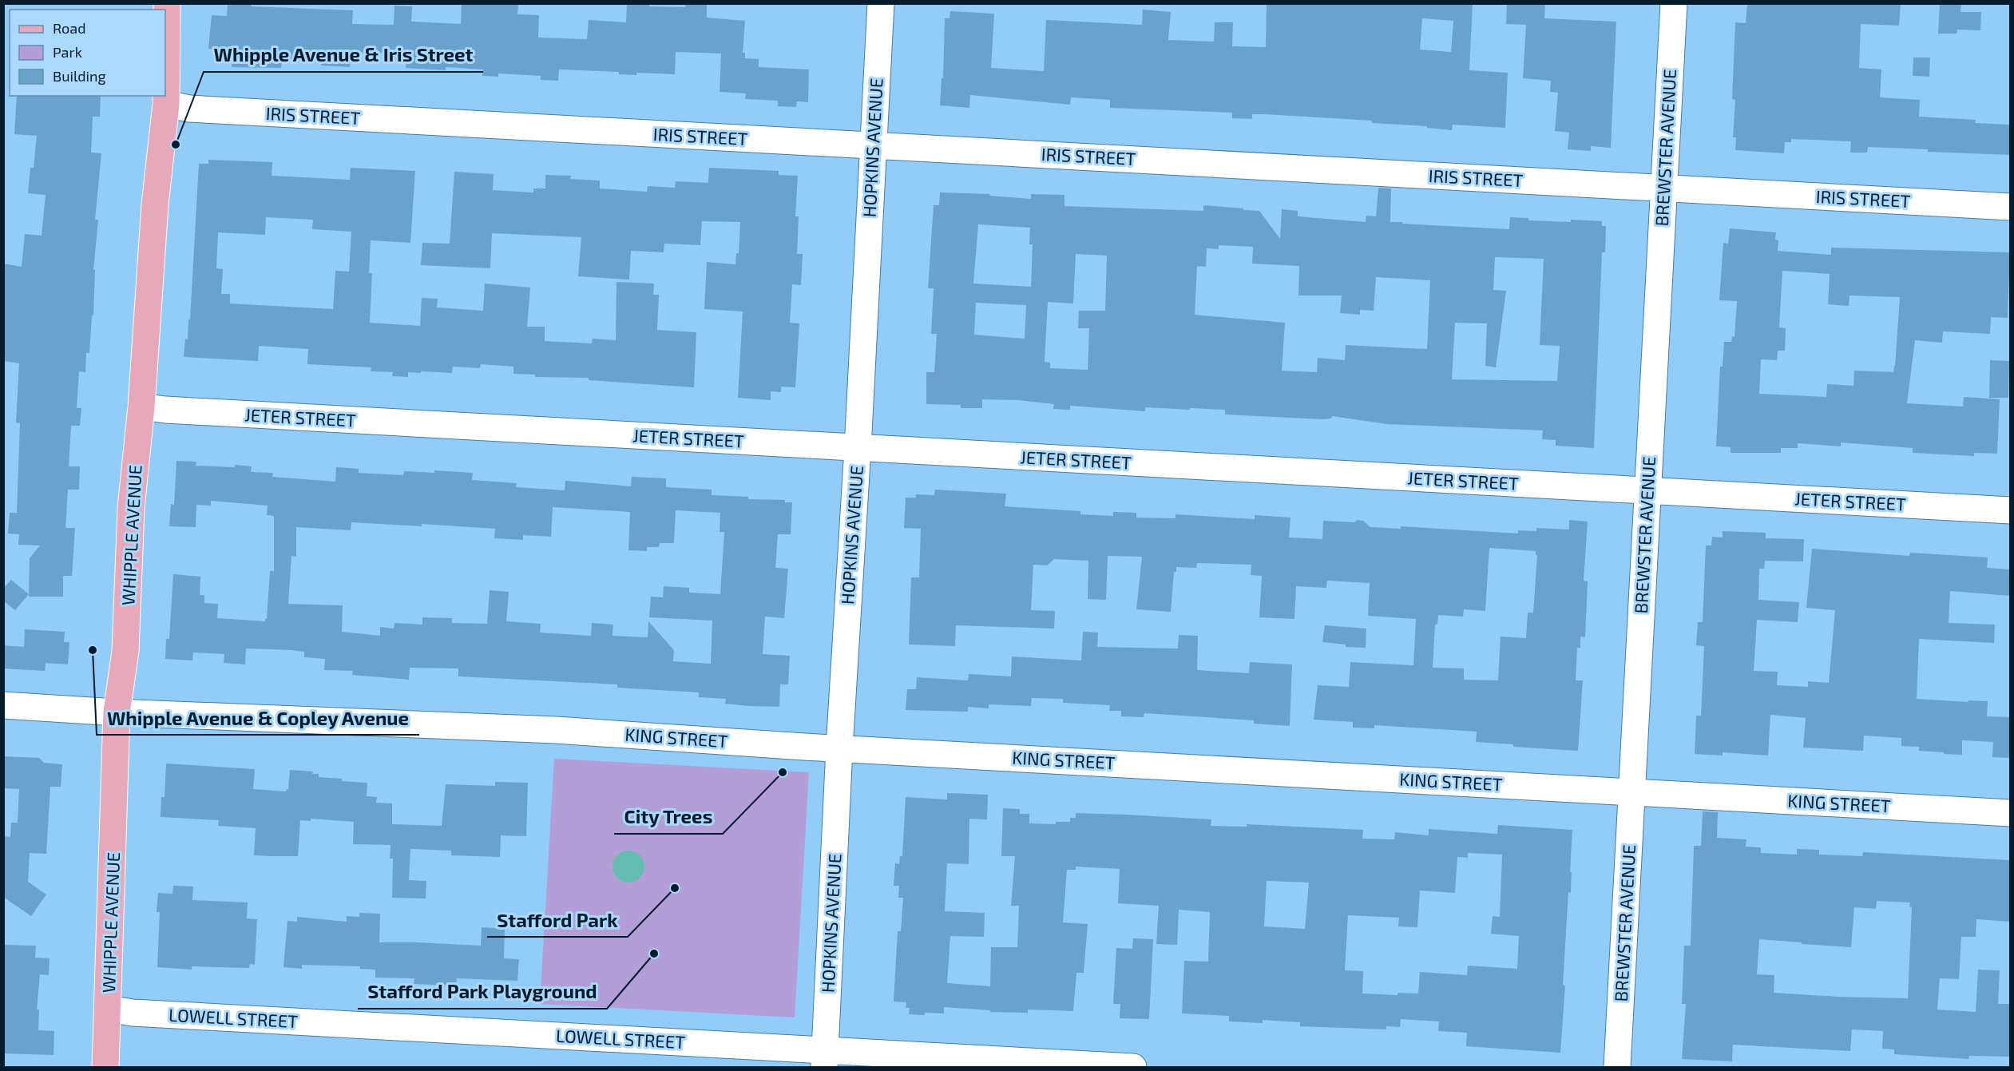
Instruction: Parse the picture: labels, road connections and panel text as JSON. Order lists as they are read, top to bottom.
{
  "streets": {
    "main road": ["WHIPPLE AVENUE"],
    "street": [
      "IRIS STREET",
      "HOPKINS AVENUE",
      "BREWSTER AVENUE",
      "JETER STREET",
      "KING STREET",
      "LOWELL STREET"
    ]
  },
  "crossings": [
    ["IRIS STREET", "HOPKINS AVENUE"],
    ["IRIS STREET", "BREWSTER AVENUE"],
    ["IRIS STREET", "WHIPPLE AVENUE"],
    ["HOPKINS AVENUE", "JETER STREET"],
    ["HOPKINS AVENUE", "KING STREET"],
    ["HOPKINS AVENUE", "LOWELL STREET"],
    ["BREWSTER AVENUE", "JETER STREET"],
    ["BREWSTER AVENUE", "KING STREET"],
    ["JETER STREET", "WHIPPLE AVENUE"],
    ["WHIPPLE AVENUE", "KING STREET"],
    ["WHIPPLE AVENUE", "LOWELL STREET"]
  ],
  "places": [
    "Whipple Avenue & Iris Street",
    "Whipple Avenue & Copley Avenue",
    "City Trees",
    "Stafford Park",
    "Stafford Park Playground"
  ],
  "legend": ["Road", "Park", "Building"]
}
